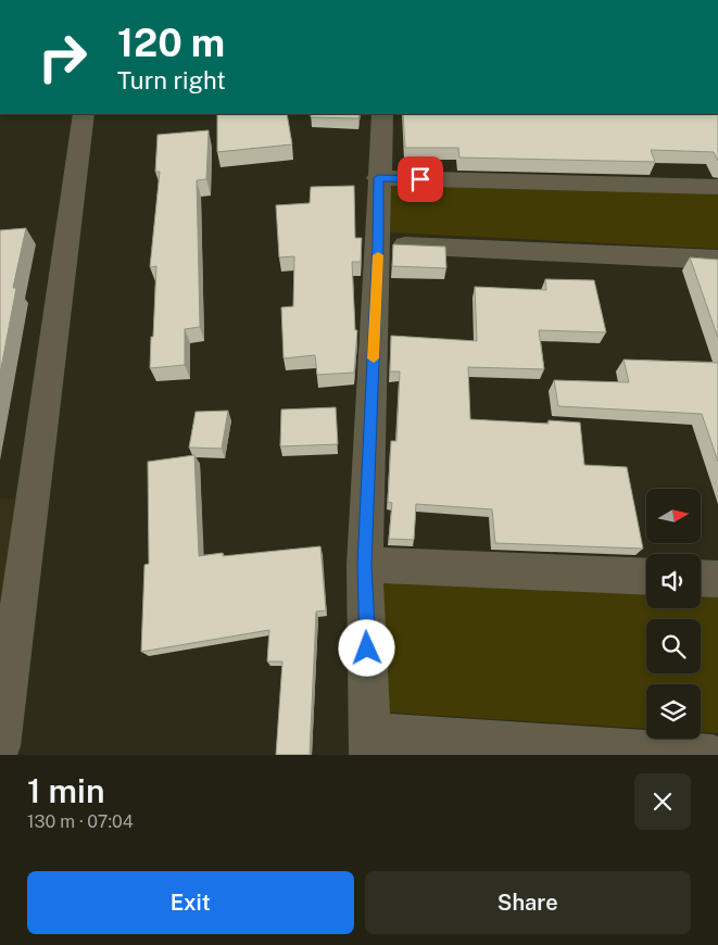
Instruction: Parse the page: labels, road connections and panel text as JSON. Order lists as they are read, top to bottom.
{
  "north": "right",
  "page": {
    "turn": ["120 m", "Turn right"],
    "heading": ["1 min", "130 m · 07:04"],
    "buttons": ["Exit", "Share"]
  }
}
